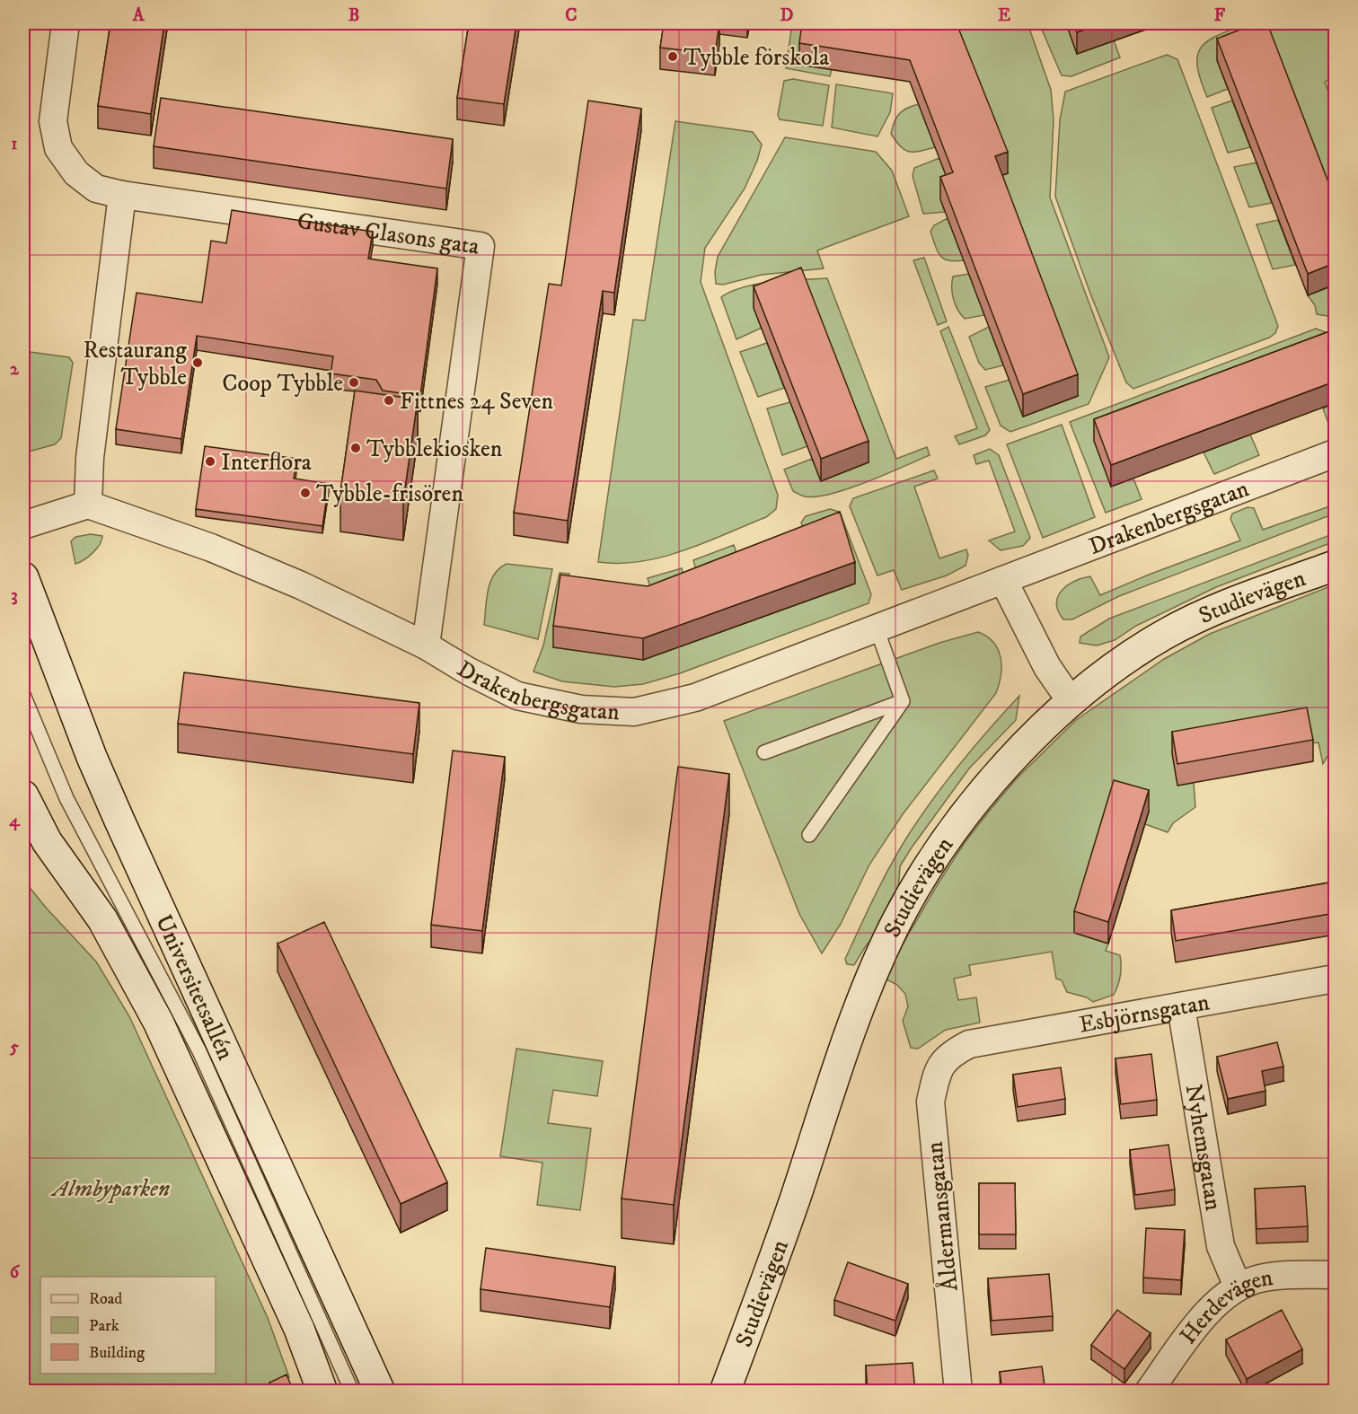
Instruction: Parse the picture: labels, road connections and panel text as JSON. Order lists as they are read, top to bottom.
{
  "streets": {
    "main road": ["Studievägen", "Universitetsallén"],
    "street": [
      "Gustav Clasons gata",
      "Drakenbergsgatan",
      "Esbjörnsgatan",
      "Nyhemsgatan",
      "Åldermansgatan",
      "Herdevägen"
    ]
  },
  "crossings": [
    ["Gustav Clasons gata", "Drakenbergsgatan"],
    ["Esbjörnsgatan", "Nyhemsgatan"],
    ["Esbjörnsgatan", "Åldermansgatan"],
    ["Nyhemsgatan", "Herdevägen"]
  ],
  "parks": ["Almbyparken"],
  "places": [
    "Tybble förskola",
    "Restaurang Tybble",
    "Coop Tybble",
    "Fittnes 24 Seven",
    "Tybblekiosken",
    "Interflora",
    "Tybble-frisören"
  ],
  "legend": ["Road", "Park", "Building"],
  "grid": {
    "columns": [
      "A",
      "B",
      "C",
      "D",
      "E",
      "F"
    ],
    "rows": [
      "1",
      "2",
      "3",
      "4",
      "5",
      "6"
    ]
  }
}
